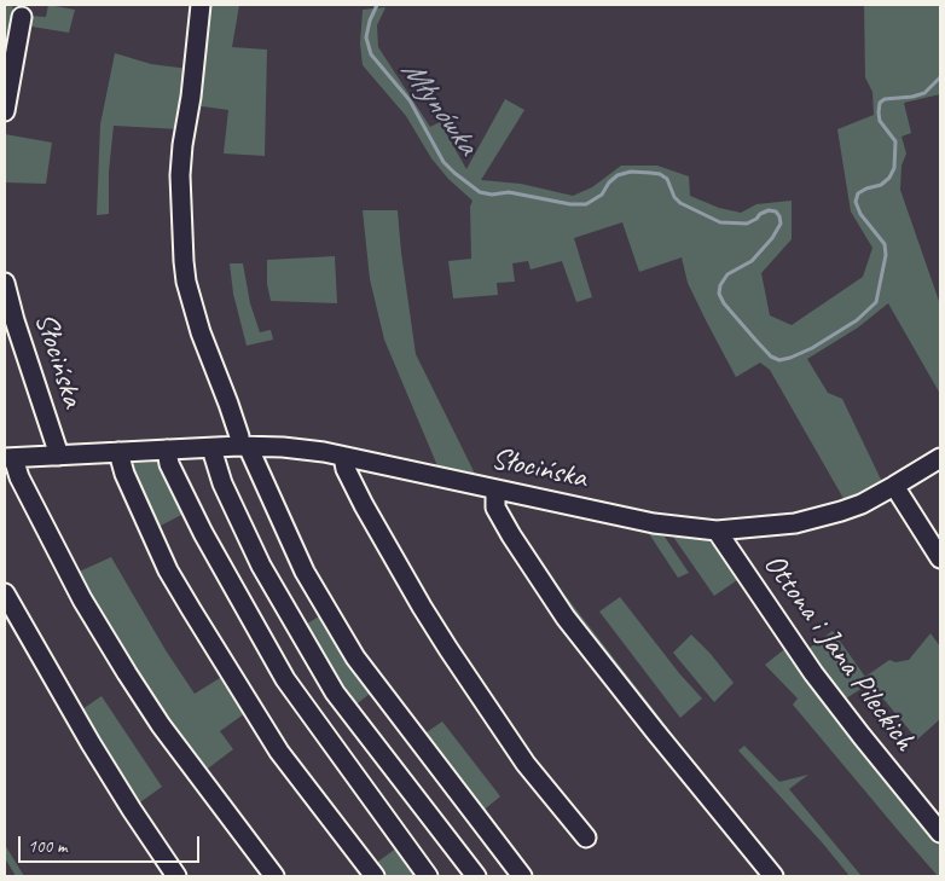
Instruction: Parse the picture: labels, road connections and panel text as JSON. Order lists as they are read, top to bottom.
{
  "streets": {
    "street": ["Słocińska", "Ottona i Jana Pileckich"]
  },
  "crossings": [
    ["Słocińska", "Ottona i Jana Pileckich"]
  ],
  "water": ["Młynówka"],
  "scale_bar": "100 m"
}
